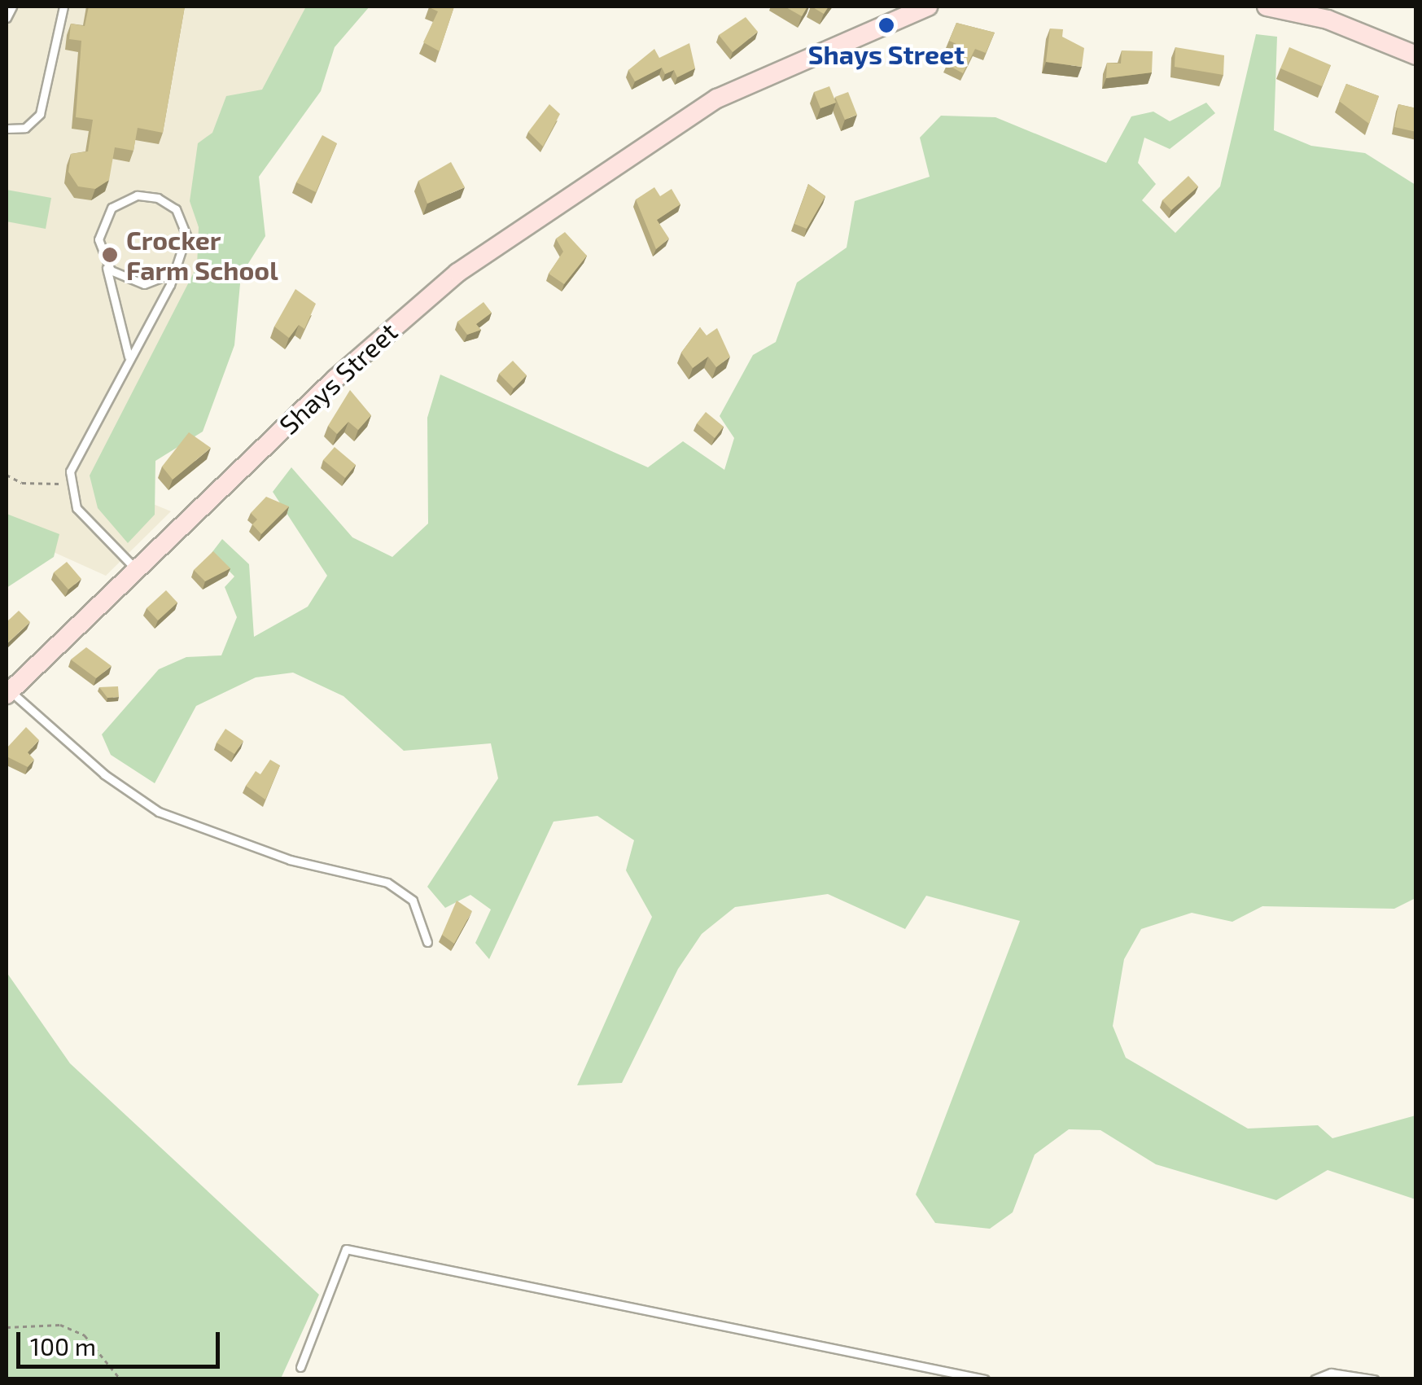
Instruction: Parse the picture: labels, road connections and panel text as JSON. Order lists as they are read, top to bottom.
{
  "streets": {
    "main road": ["Shays Street"]
  },
  "places": ["Shays Street", "Crocker Farm School"],
  "scale_bar": "100 m"
}
